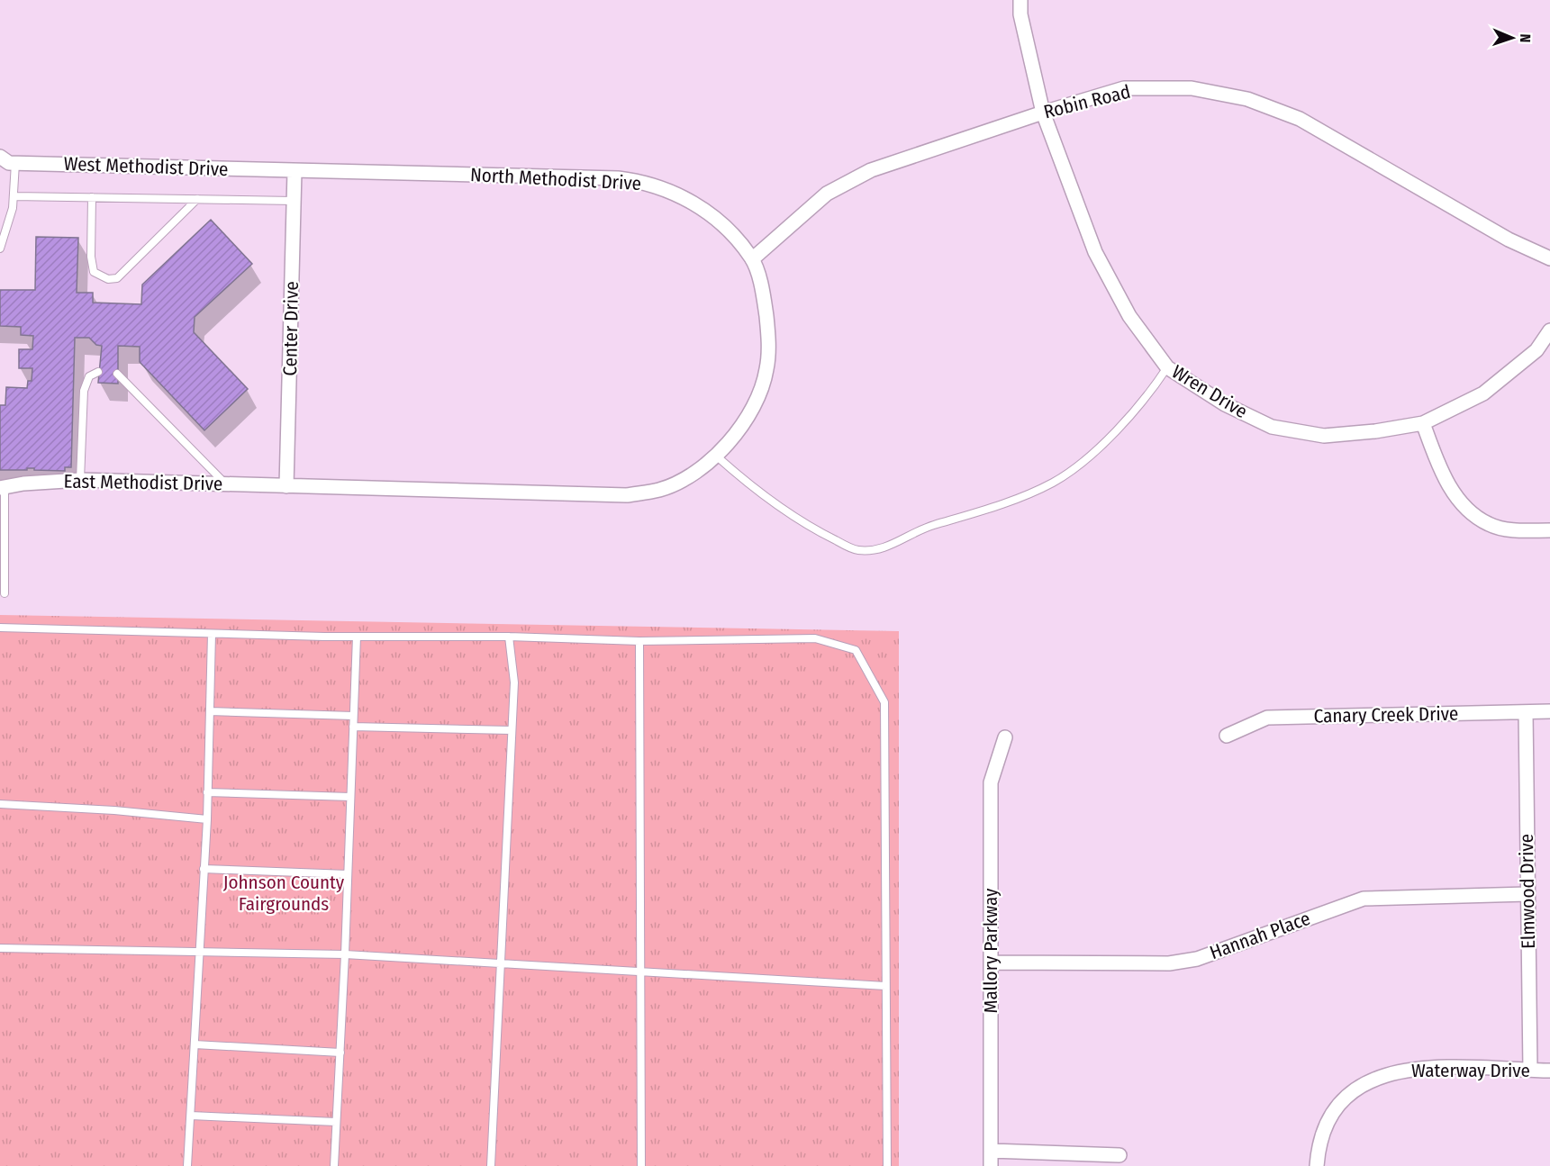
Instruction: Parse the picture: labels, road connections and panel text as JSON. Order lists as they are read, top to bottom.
{
  "streets": {
    "street": [
      "Robin Road",
      "West Methodist Drive",
      "North Methodist Drive",
      "Center Drive",
      "Wren Drive",
      "East Methodist Drive",
      "Canary Creek Drive",
      "Elmwood Drive",
      "Hannah Place",
      "Mallory Parkway",
      "Waterway Drive"
    ]
  },
  "crossings": [
    ["Robin Road", "North Methodist Drive"],
    ["Robin Road", "Wren Drive"],
    ["West Methodist Drive", "North Methodist Drive"],
    ["West Methodist Drive", "Center Drive"],
    ["North Methodist Drive", "Center Drive"],
    ["North Methodist Drive", "East Methodist Drive"],
    ["Center Drive", "East Methodist Drive"],
    ["Canary Creek Drive", "Elmwood Drive"],
    ["Elmwood Drive", "Hannah Place"],
    ["Elmwood Drive", "Waterway Drive"],
    ["Hannah Place", "Mallory Parkway"]
  ],
  "parks": ["Johnson County Fairgrounds"],
  "north": "right"
}
